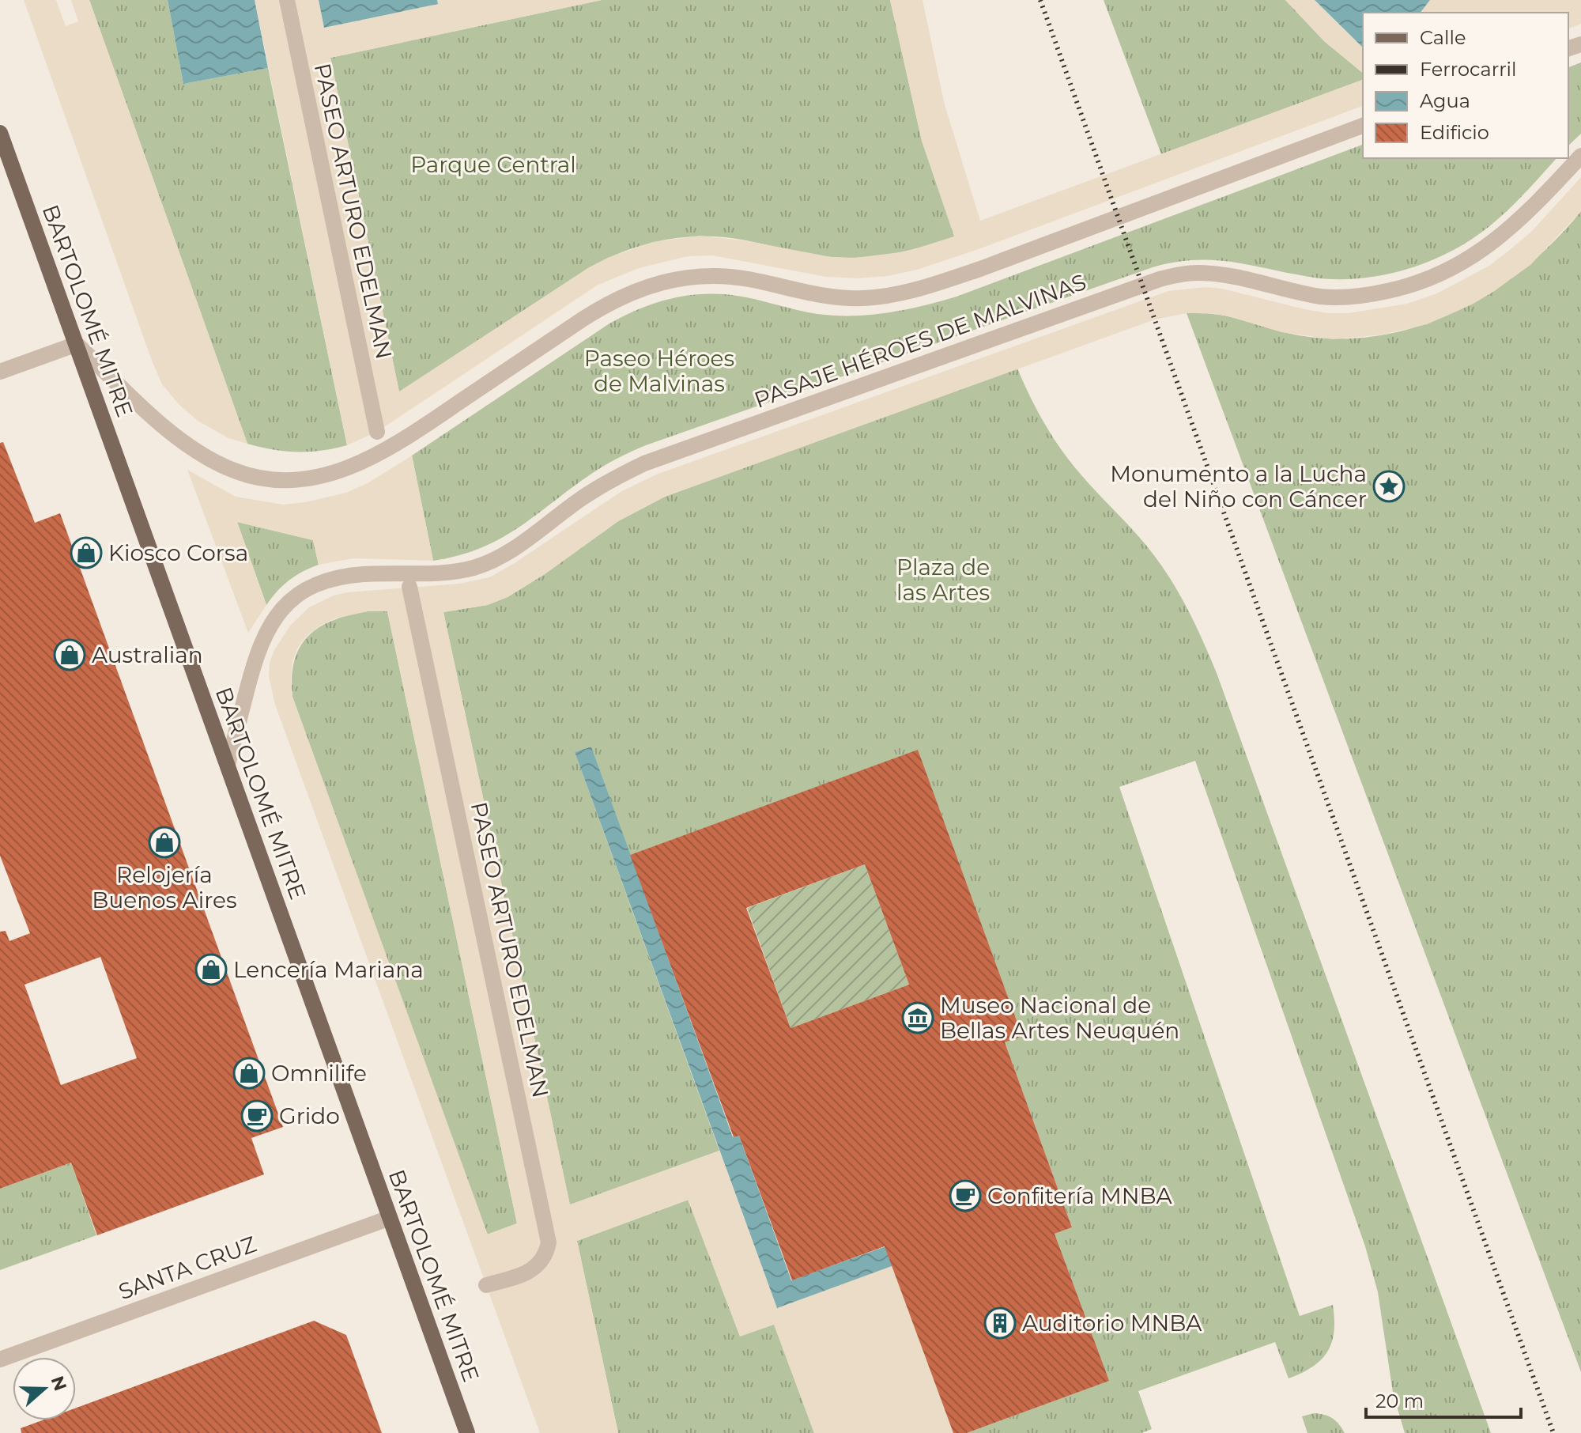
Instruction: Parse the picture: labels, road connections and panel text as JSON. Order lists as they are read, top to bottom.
{
  "streets": {
    "main road": ["BARTOLOMÉ MITRE"],
    "street": ["PASEO ARTURO EDELMAN", "PASAJE HÉROES DE MALVINAS", "SANTA CRUZ"]
  },
  "crossings": [
    ["BARTOLOMÉ MITRE", "PASAJE HÉROES DE MALVINAS"],
    ["BARTOLOMÉ MITRE", "SANTA CRUZ"]
  ],
  "parks": ["Parque Central", "Paseo Héroes de Malvinas", "Plaza de las Artes"],
  "places": {
    "place": ["Monumento a la Lucha del Niño con Cáncer"],
    "shop": [
      "Kiosco Corsa",
      "Australian",
      "Relojería Buenos Aires",
      "Lencería Mariana",
      "Omnilife"
    ],
    "museum": ["Museo Nacional de Bellas Artes Neuquén"],
    "cafe": ["Grido", "Confitería MNBA"],
    "building": ["Auditorio MNBA"]
  },
  "legend": [
    "Calle",
    "Ferrocarril",
    "Agua",
    "Edificio"
  ],
  "scale_bar": "20 m",
  "north": "right"
}
